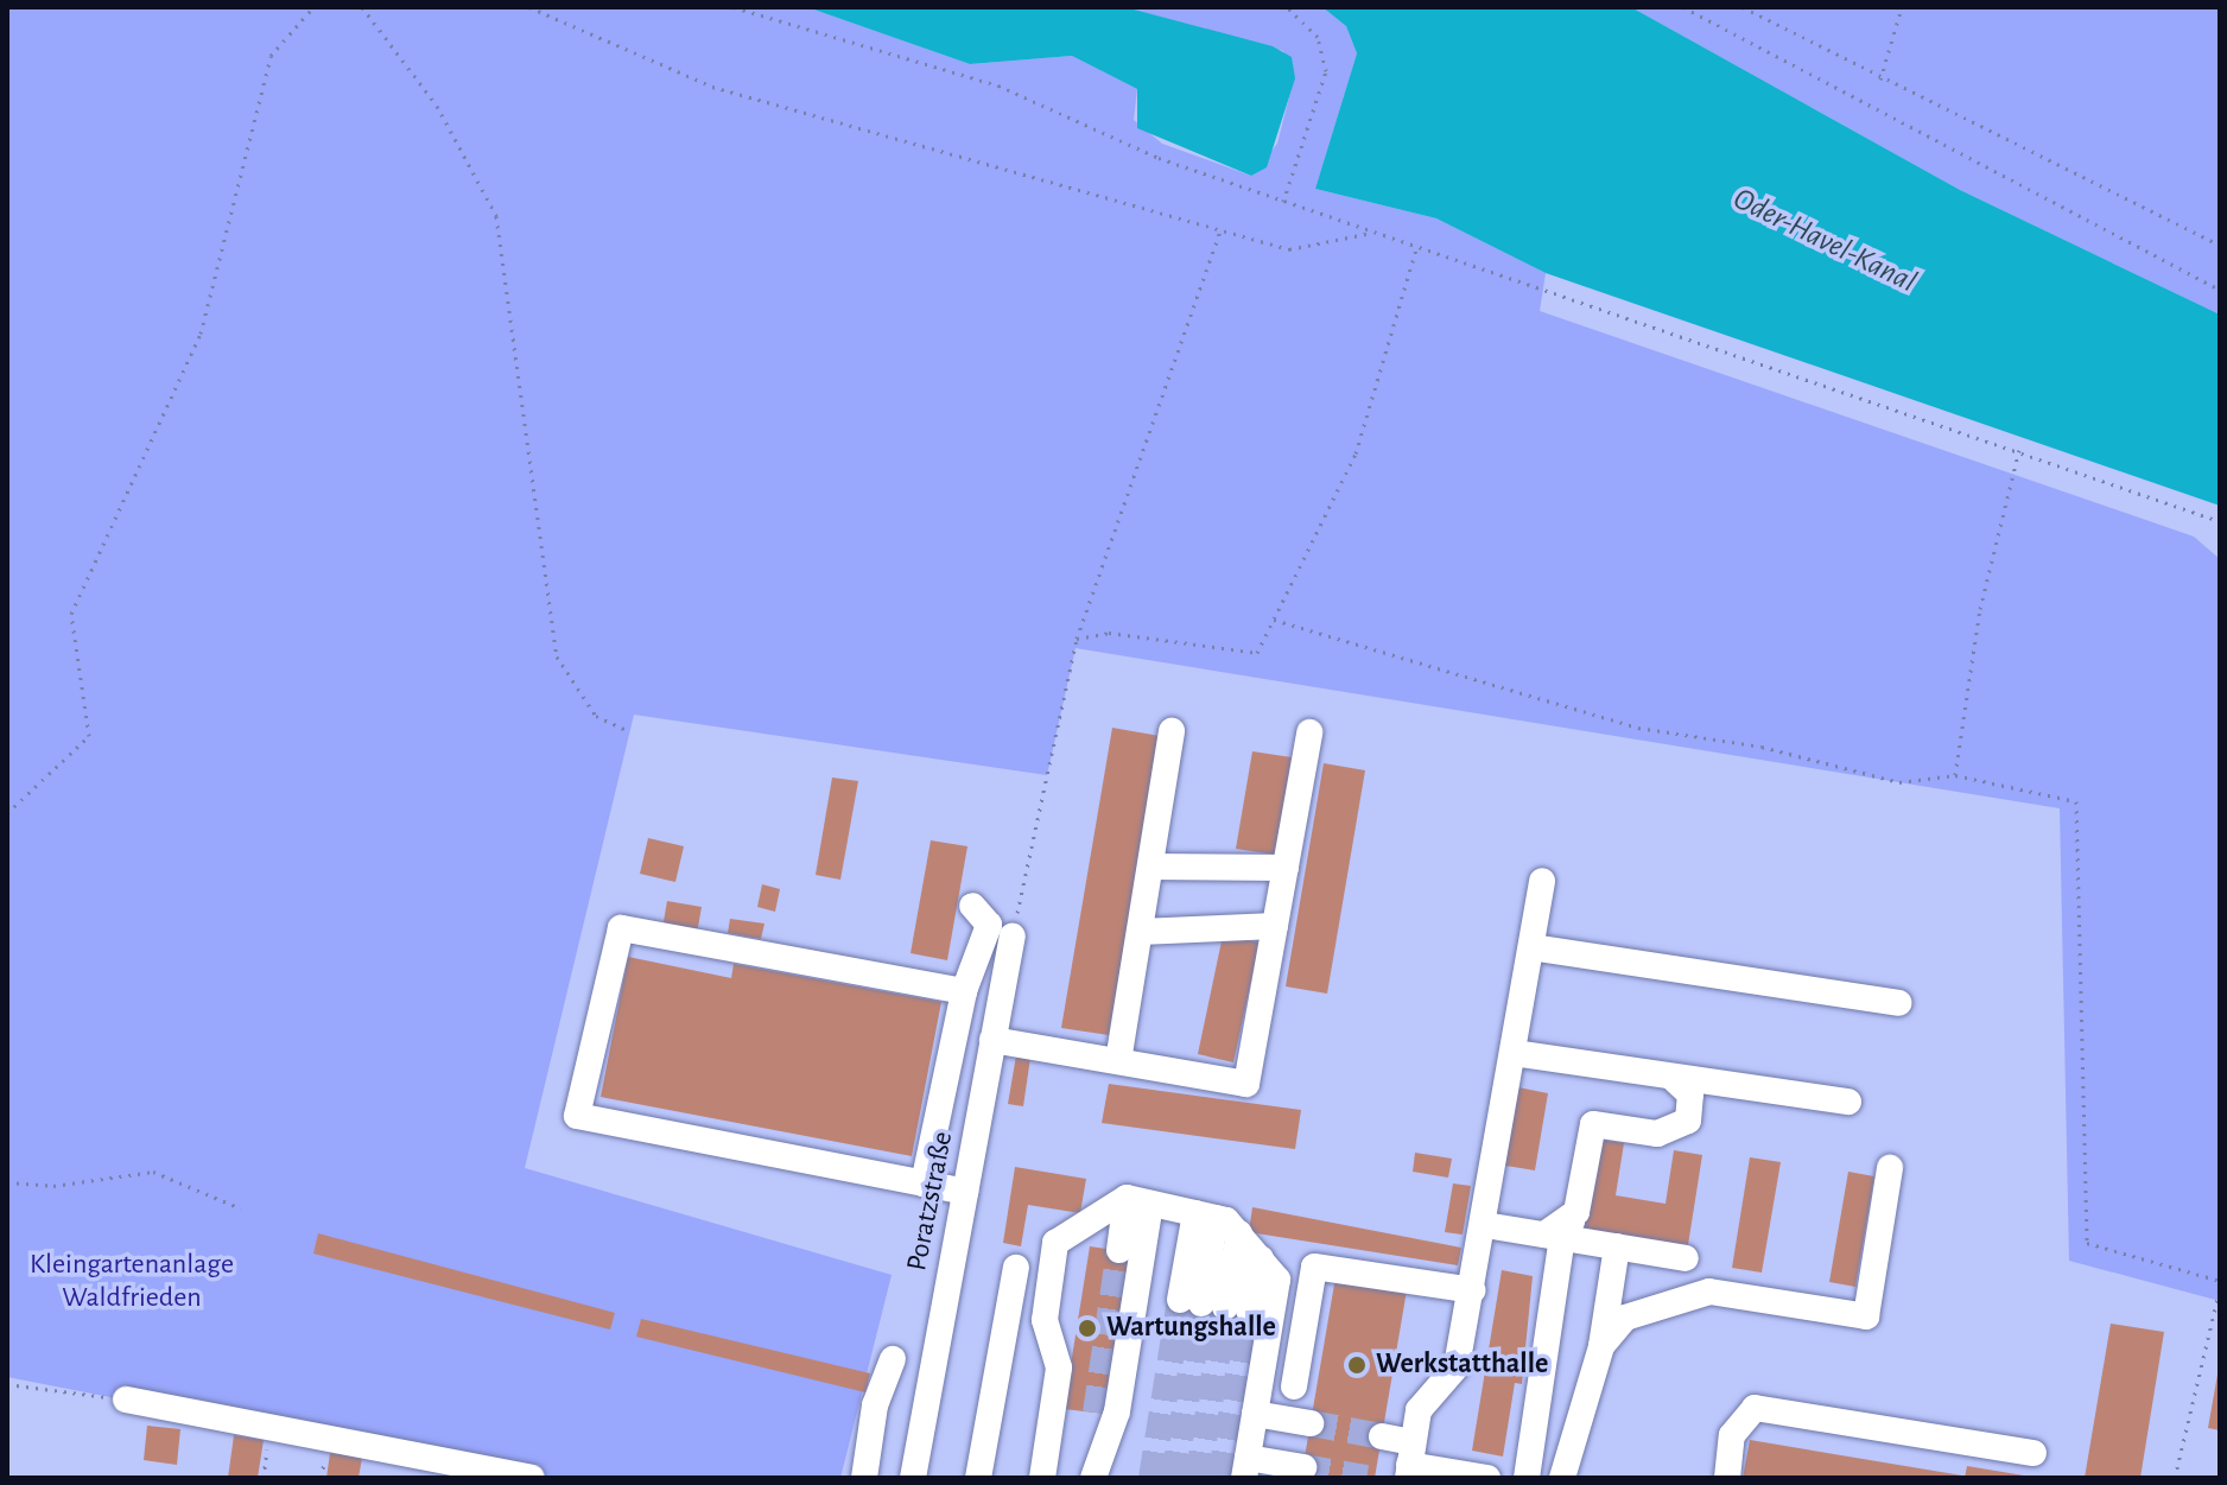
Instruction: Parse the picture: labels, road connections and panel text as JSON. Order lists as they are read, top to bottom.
{
  "streets": {
    "street": ["Poratzstraße"]
  },
  "water": ["Oder-Havel-Kanal"],
  "parks": ["Kleingartenanlage Waldfrieden"],
  "places": ["Wartungshalle", "Werkstatthalle"]
}
